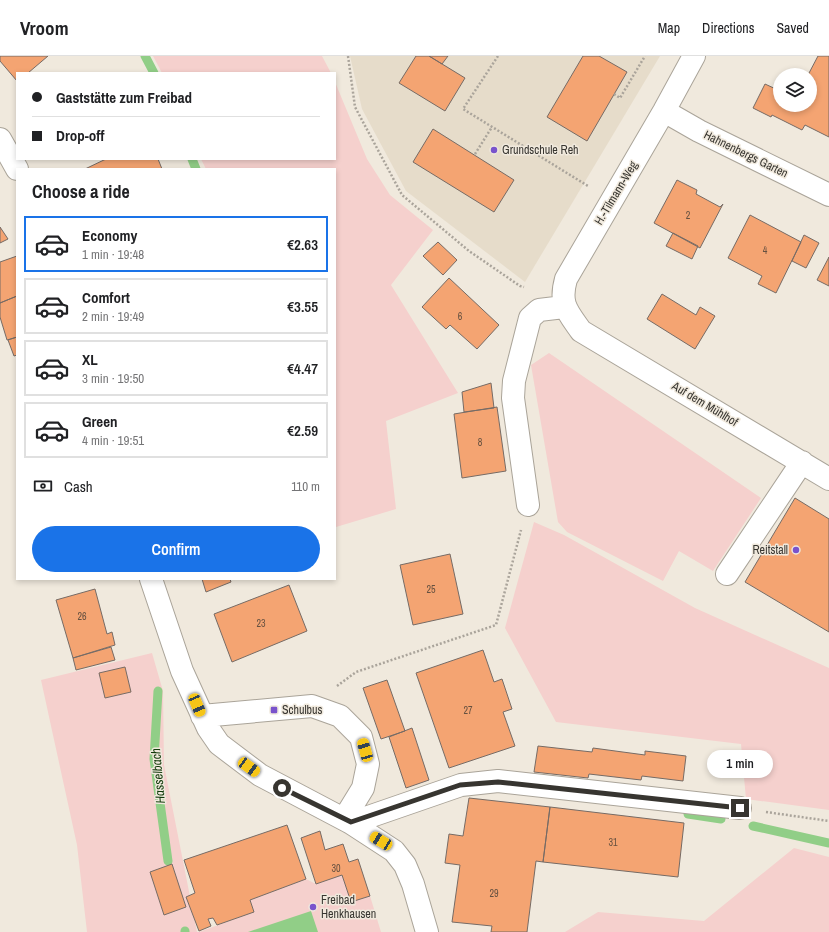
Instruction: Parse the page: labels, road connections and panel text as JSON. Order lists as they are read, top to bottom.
{
  "streets": {
    "street": ["Hahnenbergs Garten", "H.-Tilmann-Weg", "Auf dem Mühlhof"]
  },
  "crossings": [
    ["Hahnenbergs Garten", "H.-Tilmann-Weg"],
    ["H.-Tilmann-Weg", "Auf dem Mühlhof"]
  ],
  "water": ["Hasselbach"],
  "places": {
    "other": ["Grundschule Reh", "Reitstall", "Freibad Henkhausen"],
    "transit": ["Schulbus"]
  },
  "house_numbers": [
    "2",
    "4",
    "6",
    "8",
    "25",
    "26",
    "23",
    "27",
    "31",
    "30",
    "29"
  ],
  "page": {
    "header": "Vroom",
    "nav": ["Map", "Directions", "Saved"],
    "banner": ["Gaststätte zum Freibad", "Drop-off"],
    "heading": "Choose a ride",
    "list": [
      {
        "name": "Economy",
        "note": "1 min · 19:48",
        "value": "€2.63"
      },
      {
        "name": "Comfort",
        "note": "2 min · 19:49",
        "value": "€3.55"
      },
      {
        "name": "XL",
        "note": "3 min · 19:50",
        "value": "€4.47"
      },
      {
        "name": "Green",
        "note": "4 min · 19:51",
        "value": "€2.59"
      }
    ],
    "pay": ["Cash", "110 m"],
    "buttons": "Confirm",
    "bubble": "1 min"
  }
}
